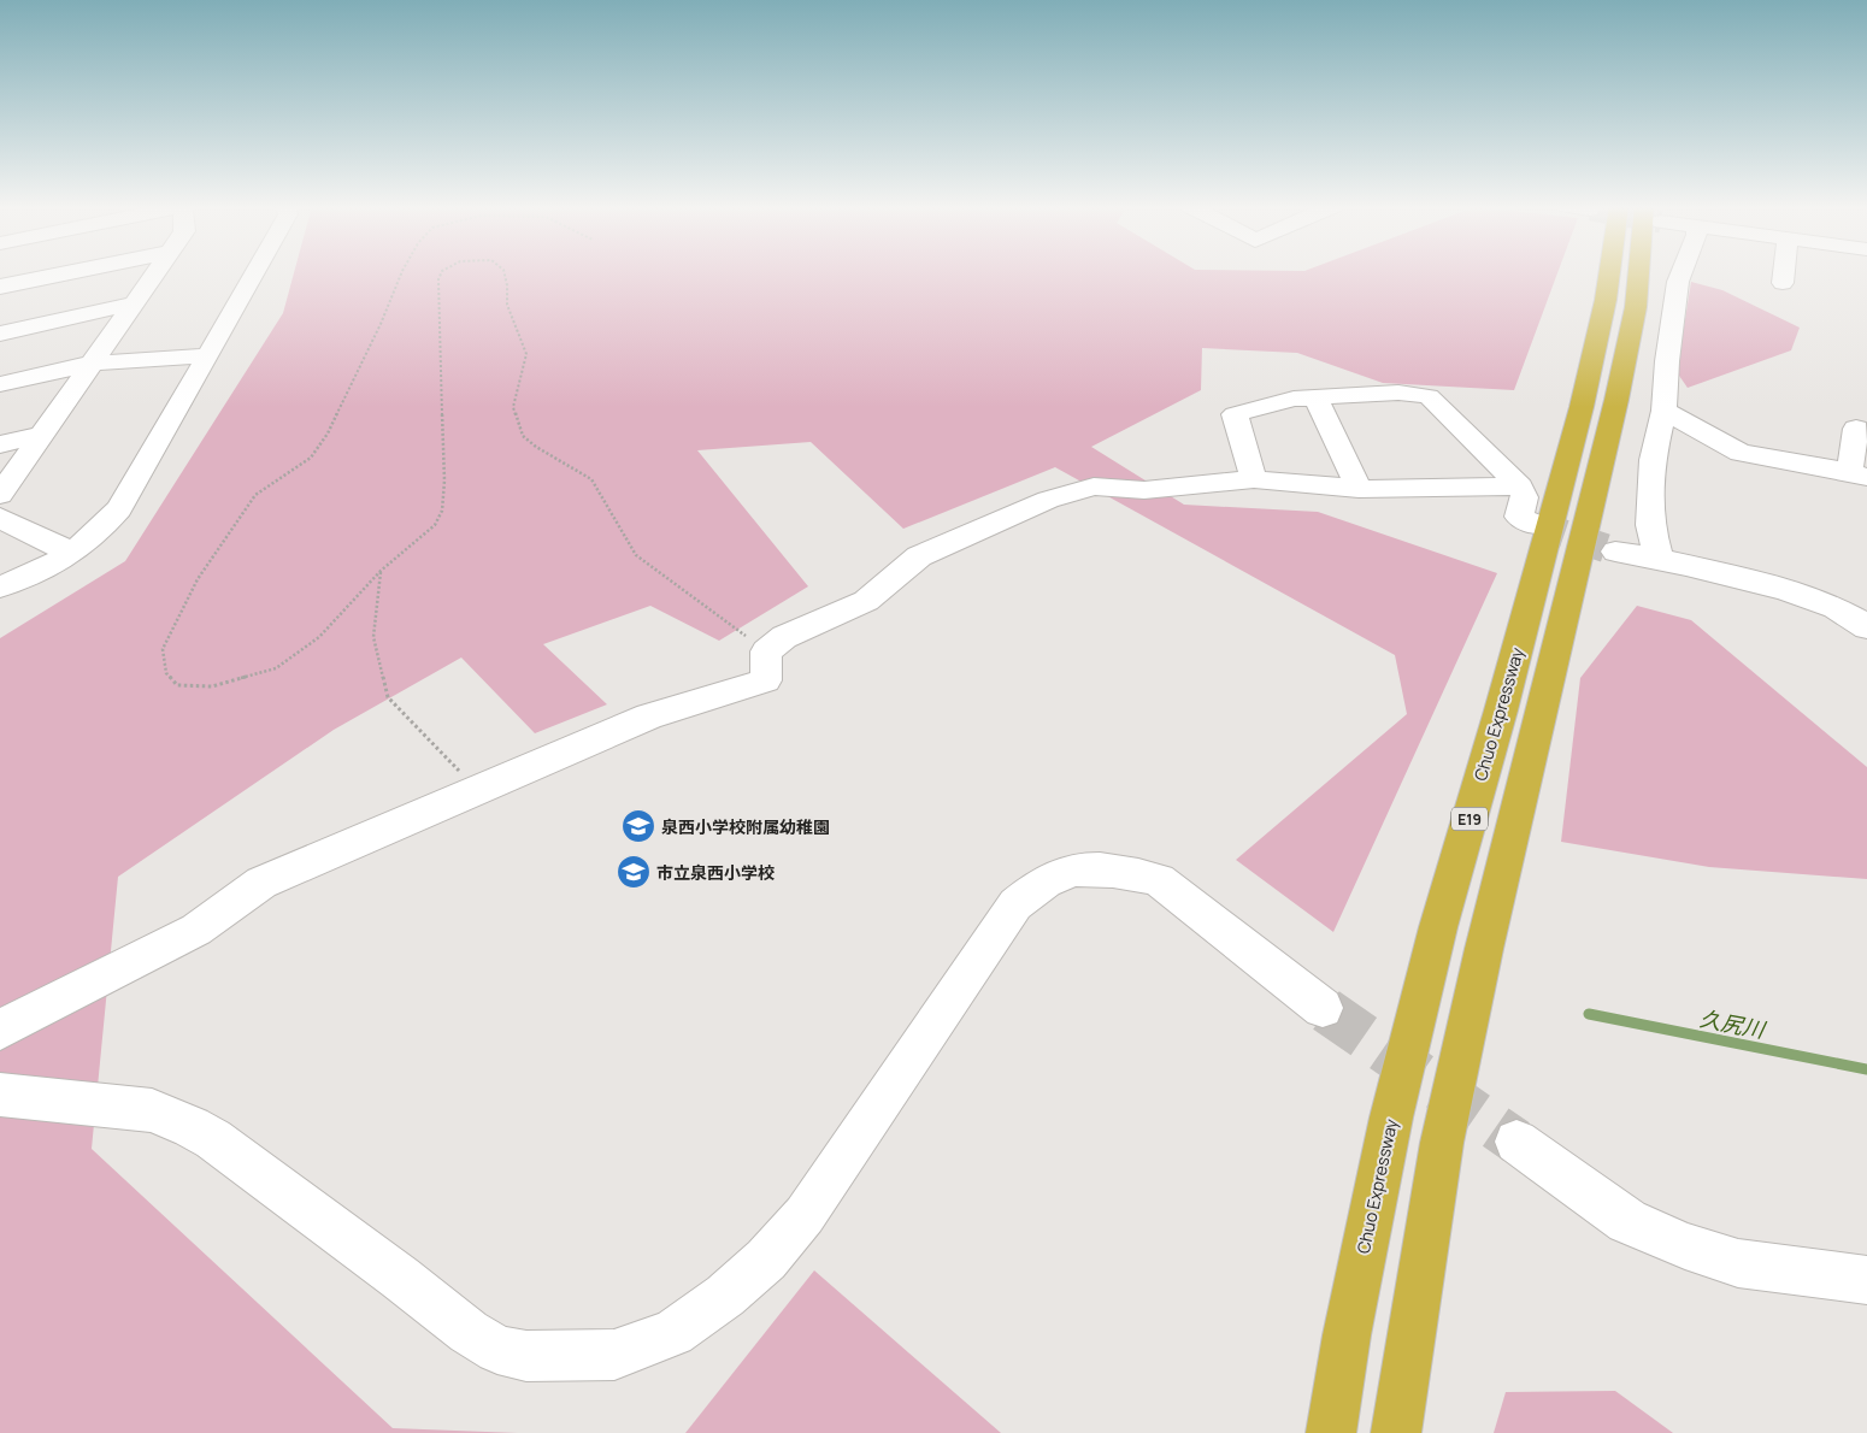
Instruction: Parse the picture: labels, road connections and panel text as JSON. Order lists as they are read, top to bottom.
{
  "streets": {
    "highway": ["Chuo Expressway", "E19"]
  },
  "water": ["久尻川"],
  "places": {
    "school or university": ["泉西小学校附属幼稚園", "市立泉西小学校"]
  }
}
